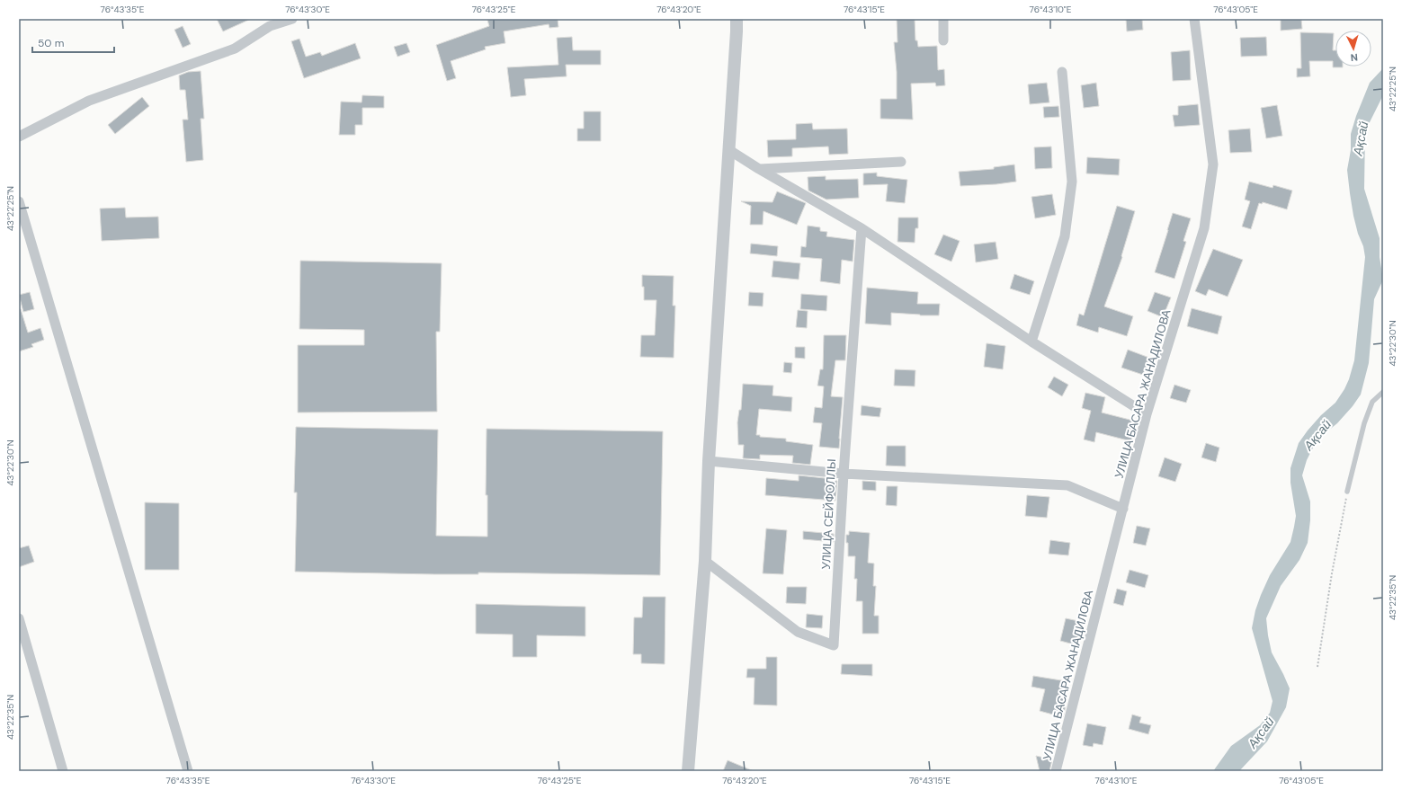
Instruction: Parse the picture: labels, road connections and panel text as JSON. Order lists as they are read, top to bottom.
{
  "streets": {
    "street": ["УЛИЦА БАСАРА ЖАНАДИЛОВА", "УЛИЦА СЕЙФОЛЛЫ"]
  },
  "water": ["Ақсай"],
  "scale_bar": "50 m",
  "north": "bottom",
  "coordinates": [
    "76°43'35\"E",
    "76°43'30\"E",
    "76°43'25\"E",
    "76°43'20\"E",
    "76°43'15\"E",
    "76°43'10\"E",
    "76°43'05\"E",
    "43°22'25\"N",
    "43°22'30\"N",
    "43°22'35\"N"
  ]
}
